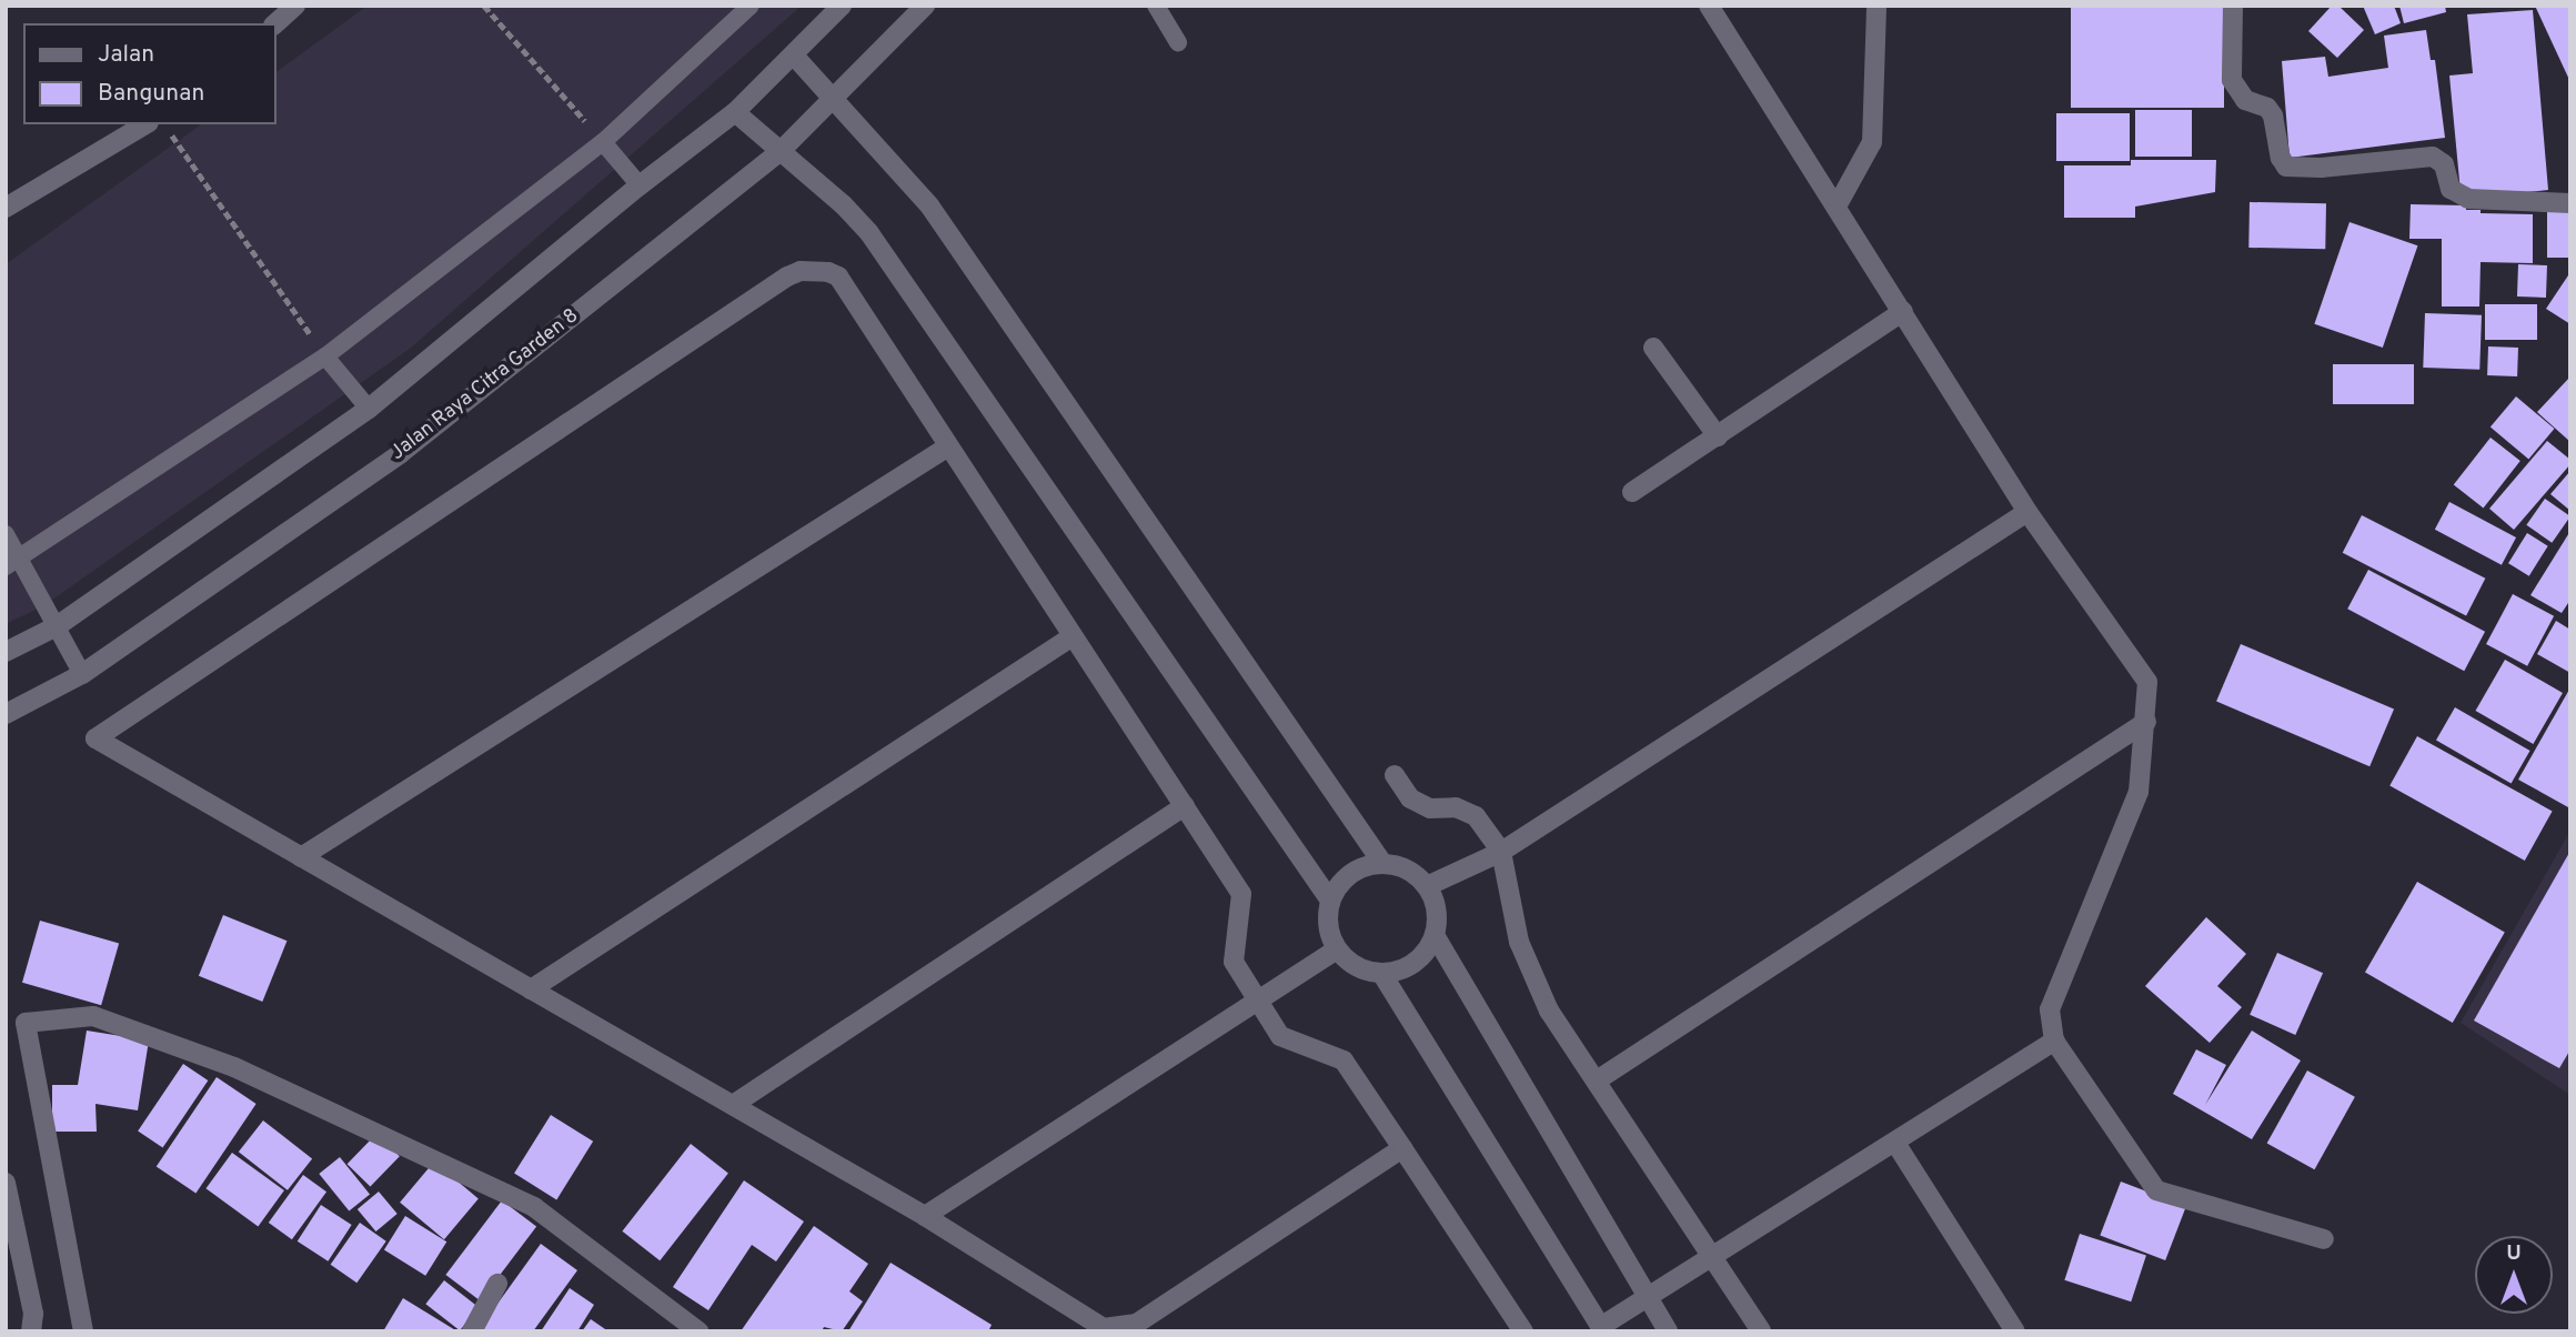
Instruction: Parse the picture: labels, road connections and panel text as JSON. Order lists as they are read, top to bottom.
{
  "streets": {
    "street": ["Jalan Raya Citra Garden 8"]
  },
  "legend": ["Jalan", "Bangunan"],
  "north": "top"
}
